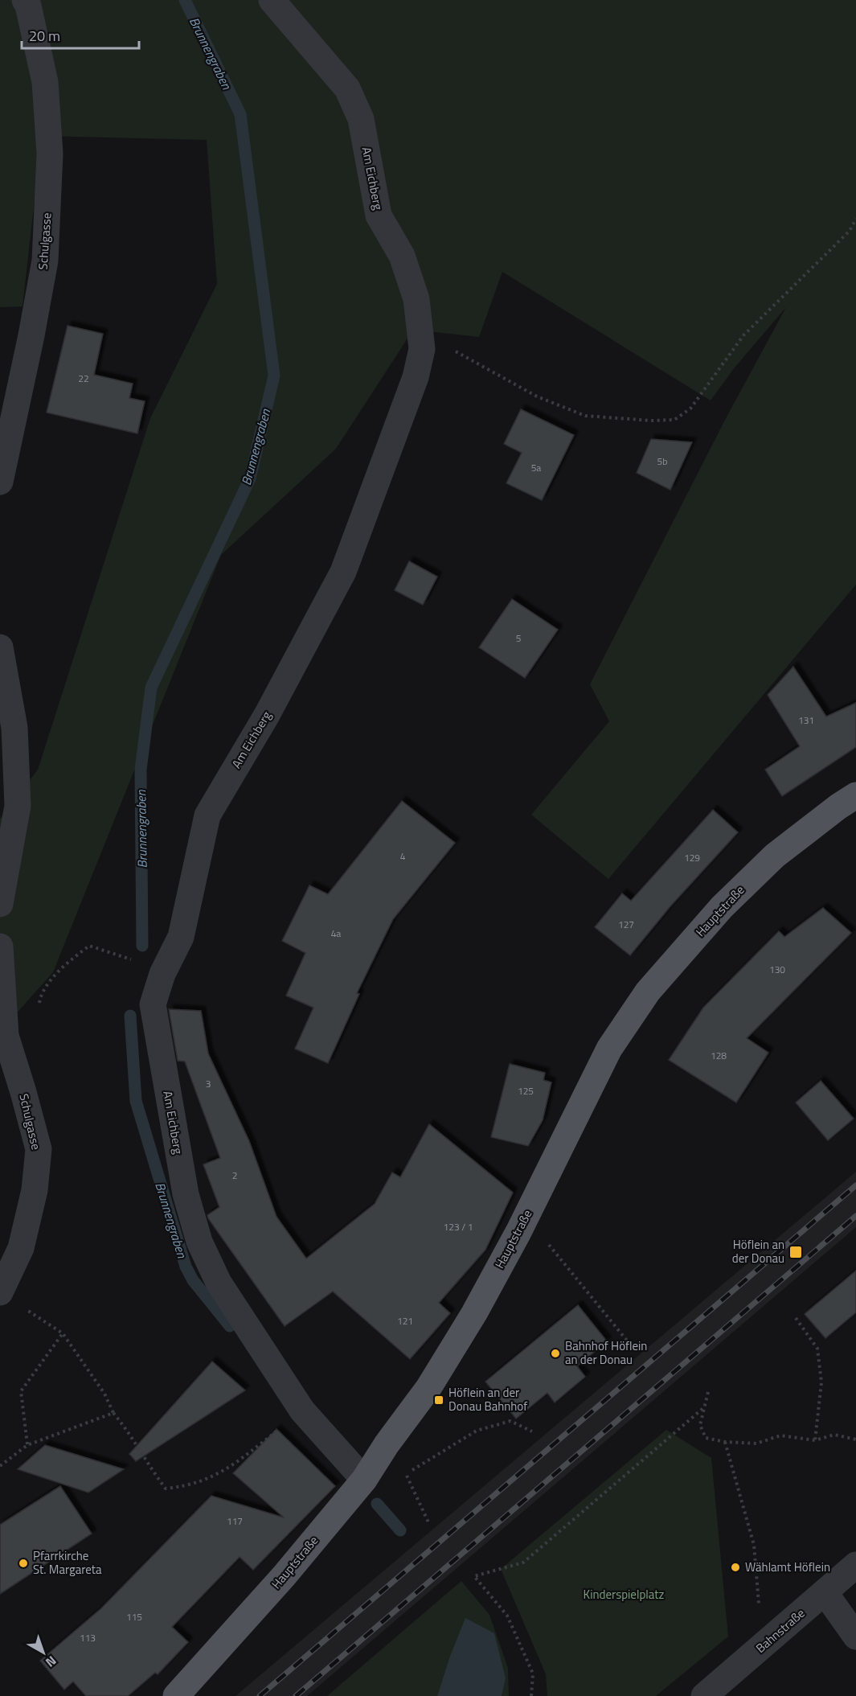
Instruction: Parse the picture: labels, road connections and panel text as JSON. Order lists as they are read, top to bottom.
{
  "streets": {
    "main road": ["Hauptstraße"],
    "street": ["Am Eichberg", "Schulgasse", "Bahnstraße"]
  },
  "crossings": [
    ["Am Eichberg", "Hauptstraße"]
  ],
  "water": ["Brunnengraben"],
  "parks": ["Kinderspielplatz"],
  "places": {
    "transit": ["Höflein an der Donau", "Höflein an der Donau Bahnhof"],
    "other": ["Bahnhof Höflein an der Donau", "Pfarrkirche St. Margareta", "Wählamt Höflein"]
  },
  "house_numbers": [
    "22",
    "5b",
    "5a",
    "5",
    "131",
    "4",
    "129",
    "127",
    "4a",
    "130",
    "128",
    "3",
    "125",
    "2",
    "123 / 1",
    "121",
    "117",
    "115",
    "113"
  ],
  "scale_bar": "20 m",
  "north": "bottom right"
}
